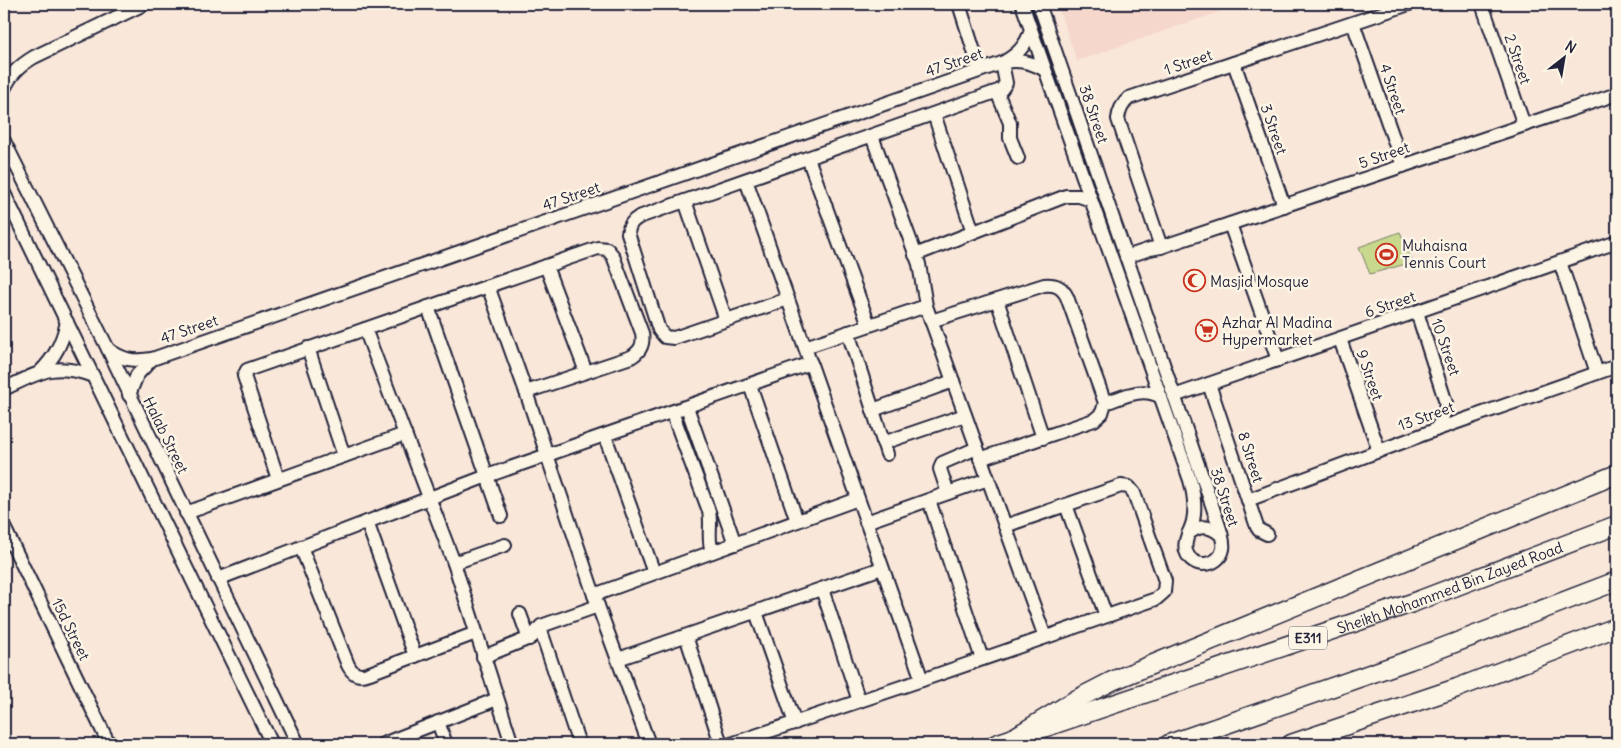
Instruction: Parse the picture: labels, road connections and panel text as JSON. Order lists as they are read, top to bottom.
{
  "streets": {
    "highway": ["Sheikh Mohammed Bin Zayed Road", "E311"],
    "street": [
      "2 Street",
      "47 Street",
      "1 Street",
      "4 Street",
      "38 Street",
      "3 Street",
      "5 Street",
      "6 Street",
      "10 Street",
      "9 Street",
      "13 Street",
      "Halab Street",
      "8 Street",
      "15d Street"
    ]
  },
  "crossings": [
    ["2 Street", "5 Street"],
    ["47 Street", "38 Street"],
    ["47 Street", "Halab Street"],
    ["1 Street", "4 Street"],
    ["1 Street", "3 Street"],
    ["1 Street", "5 Street"],
    ["4 Street", "5 Street"],
    ["38 Street", "5 Street"],
    ["38 Street", "6 Street"],
    ["3 Street", "5 Street"],
    ["6 Street", "10 Street"],
    ["6 Street", "9 Street"],
    ["6 Street", "8 Street"],
    ["10 Street", "13 Street"],
    ["9 Street", "13 Street"],
    ["13 Street", "8 Street"]
  ],
  "places": {
    "sports": ["Muhaisna Tennis Court"],
    "mosque": ["Masjid Mosque"],
    "supermarket": ["Azhar Al Madina Hypermarket"]
  },
  "north": "top right"
}
